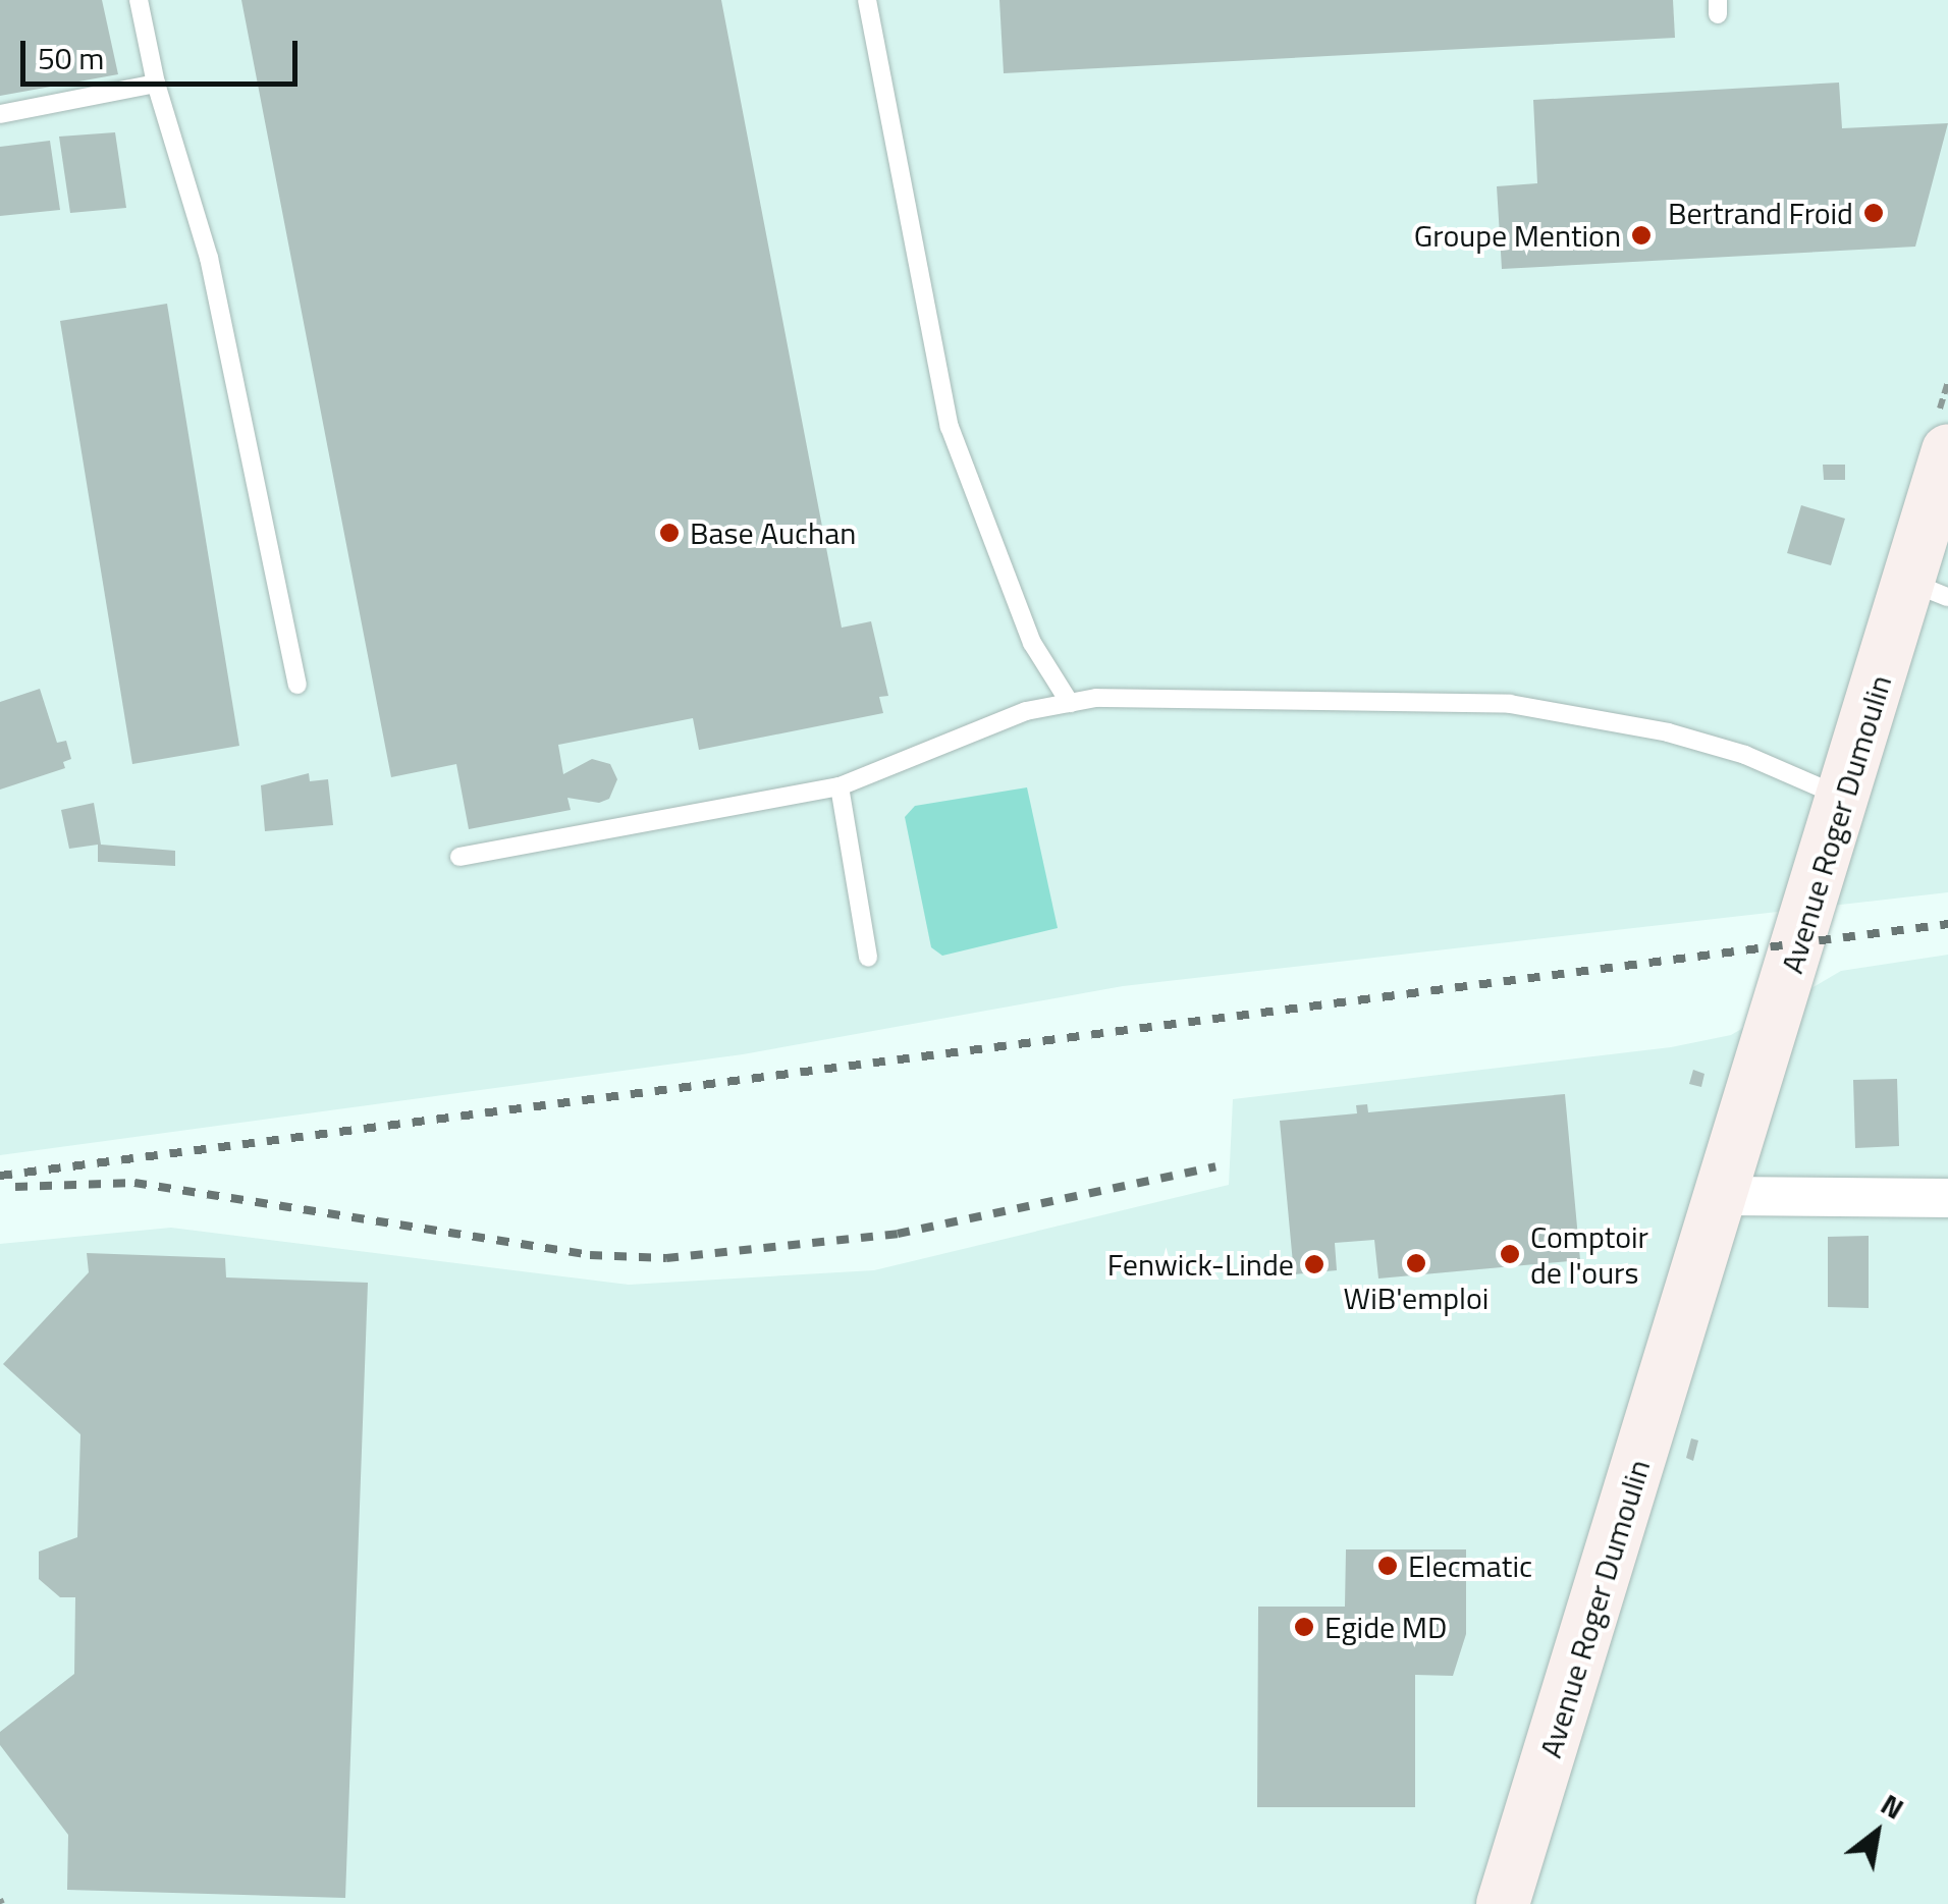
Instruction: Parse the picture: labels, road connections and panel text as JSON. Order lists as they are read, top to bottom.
{
  "streets": {
    "main road": ["Avenue Roger Dumoulin"]
  },
  "places": [
    "Bertrand Froid",
    "Groupe Mention",
    "Base Auchan",
    "Comptoir de l'ours",
    "WiB'emploi",
    "Fenwick-Linde",
    "Elecmatic",
    "Egide MD"
  ],
  "scale_bar": "50 m",
  "north": "top right"
}
